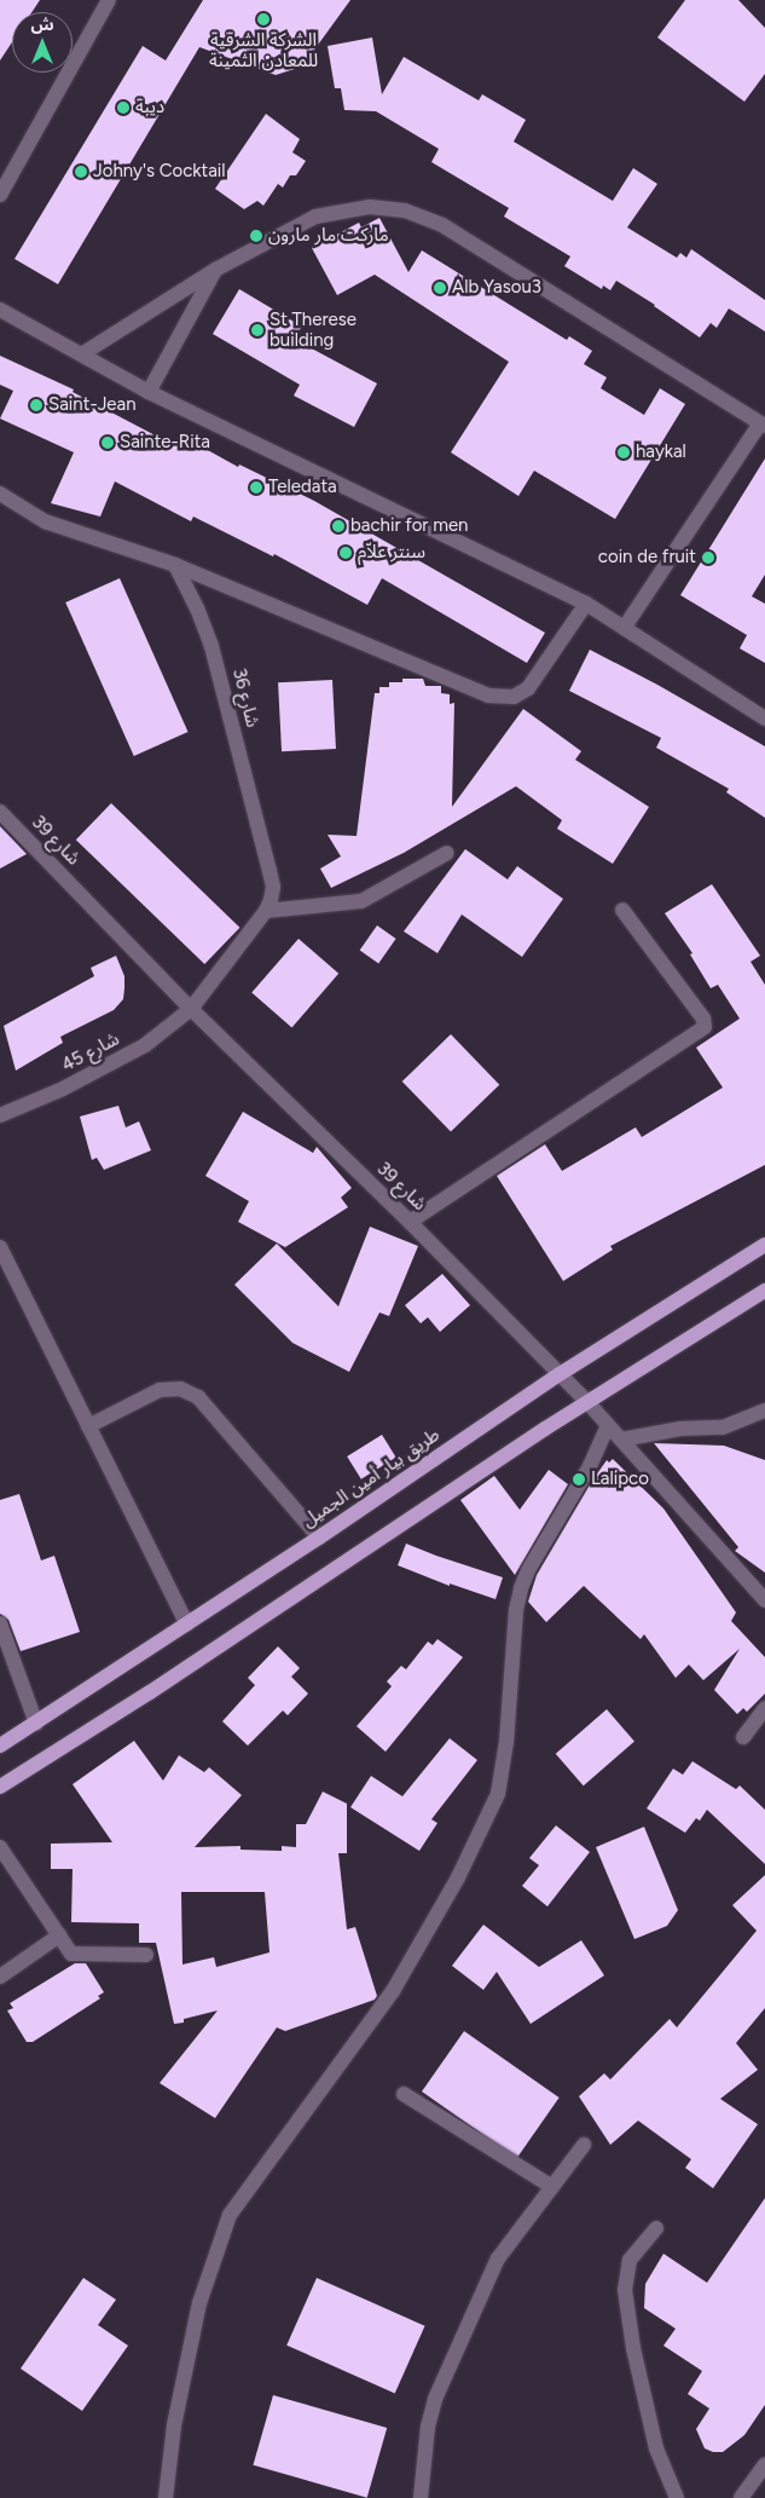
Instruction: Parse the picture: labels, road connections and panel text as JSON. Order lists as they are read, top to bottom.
{
  "streets": {
    "main road": ["طريق بيار أمين الجميل"],
    "street": ["شارع 36", "شارع 39", "شارع 45"]
  },
  "crossings": [
    ["شارع 36", "شارع 39"],
    ["شارع 36", "شارع 45"],
    ["شارع 39", "شارع 45"],
    ["شارع 39", "طريق بيار أمين الجميل"]
  ],
  "places": [
    "الشركة الشرقية للمعادن الثمينة",
    "ديبة",
    "Johny's Cocktail",
    "ماركت مار مارون",
    "Alb Yasou3",
    "St Therese building",
    "Saint-Jean",
    "Sainte-Rita",
    "haykal",
    "Teledata",
    "bachir for men",
    "سنتر علاّم",
    "coin de fruit",
    "Lalipco"
  ],
  "north": "top"
}
